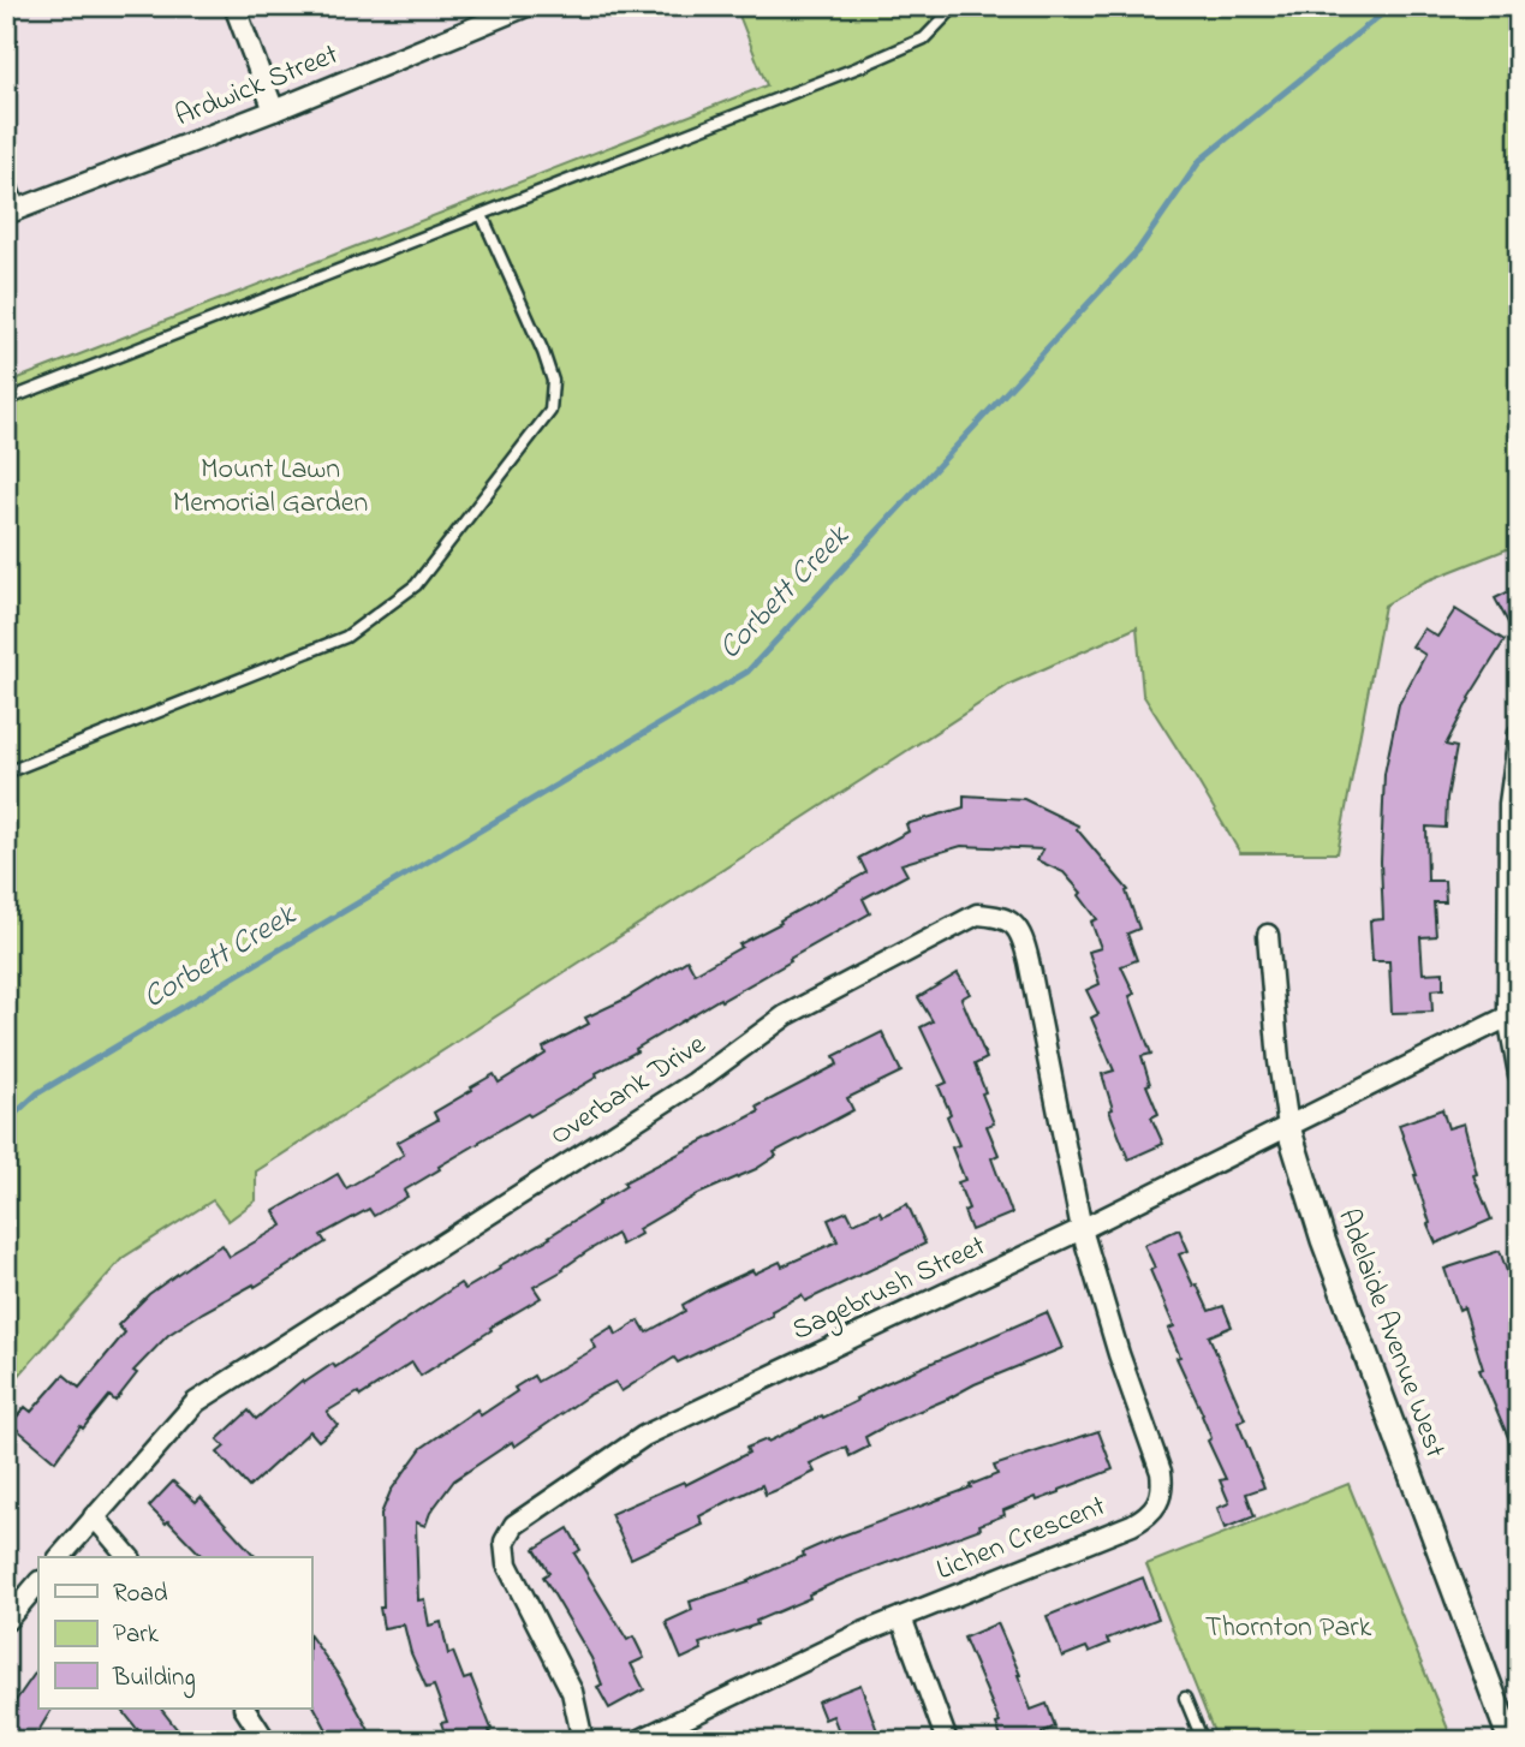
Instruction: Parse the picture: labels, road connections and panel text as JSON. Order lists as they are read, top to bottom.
{
  "streets": {
    "street": [
      "Ardwick Street",
      "Overbank Drive",
      "Sagebrush Street",
      "Adelaide Avenue West",
      "Lichen Crescent"
    ]
  },
  "crossings": [
    ["Overbank Drive", "Sagebrush Street"],
    ["Overbank Drive", "Lichen Crescent"],
    ["Sagebrush Street", "Adelaide Avenue West"],
    ["Sagebrush Street", "Lichen Crescent"]
  ],
  "water": ["Corbett Creek"],
  "parks": ["Mount Lawn Memorial Garden", "Thornton Park"],
  "legend": ["Road", "Park", "Building"]
}
